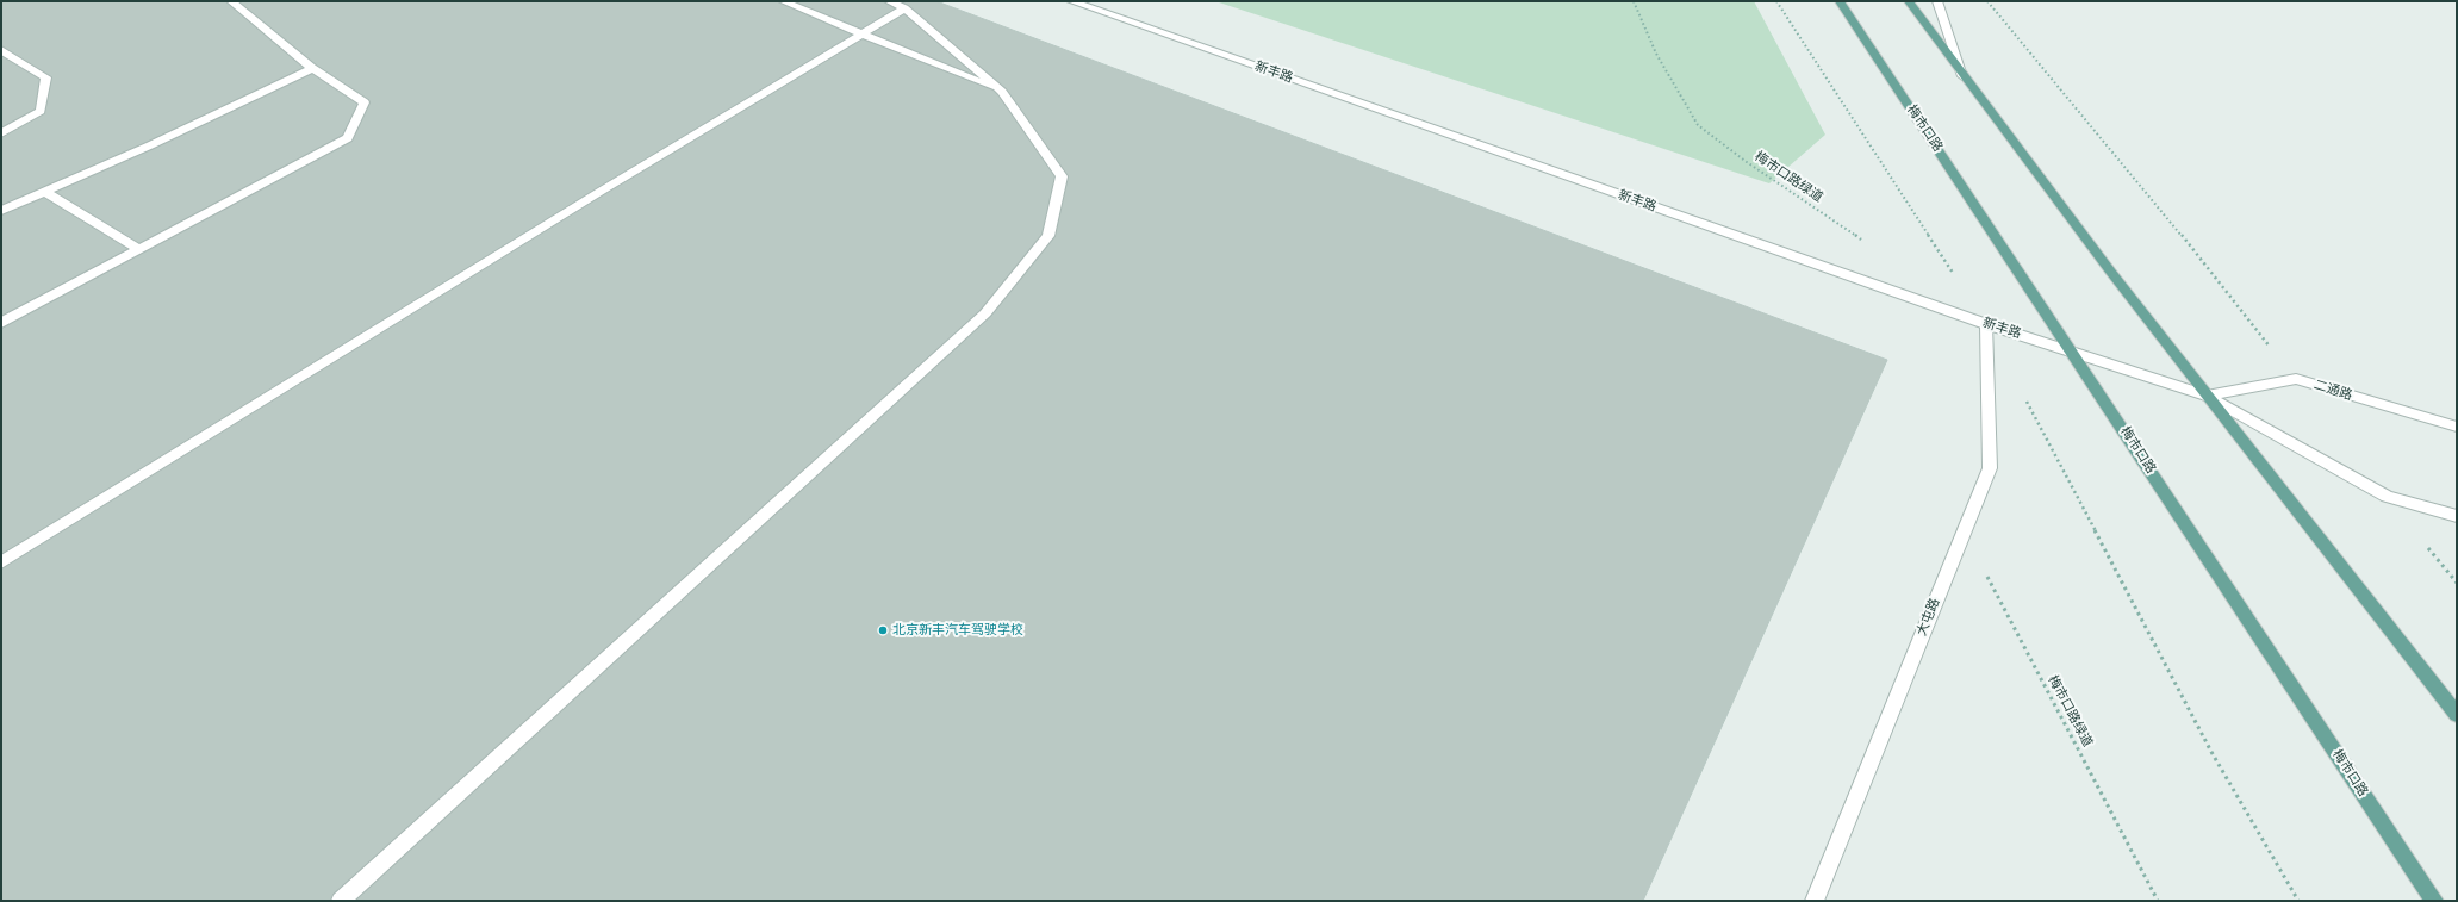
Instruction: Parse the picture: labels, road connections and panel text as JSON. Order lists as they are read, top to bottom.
{
  "streets": {
    "main road": ["梅市口路"],
    "street": ["新丰路", "二通路", "大屯路"],
    "path": ["梅市口路绿道"]
  },
  "crossings": [
    ["新丰路", "梅市口路"],
    ["新丰路", "二通路"],
    ["新丰路", "大屯路"],
    ["梅市口路绿道", "大屯路"]
  ],
  "places": ["北京新丰汽车驾驶学校"]
}
